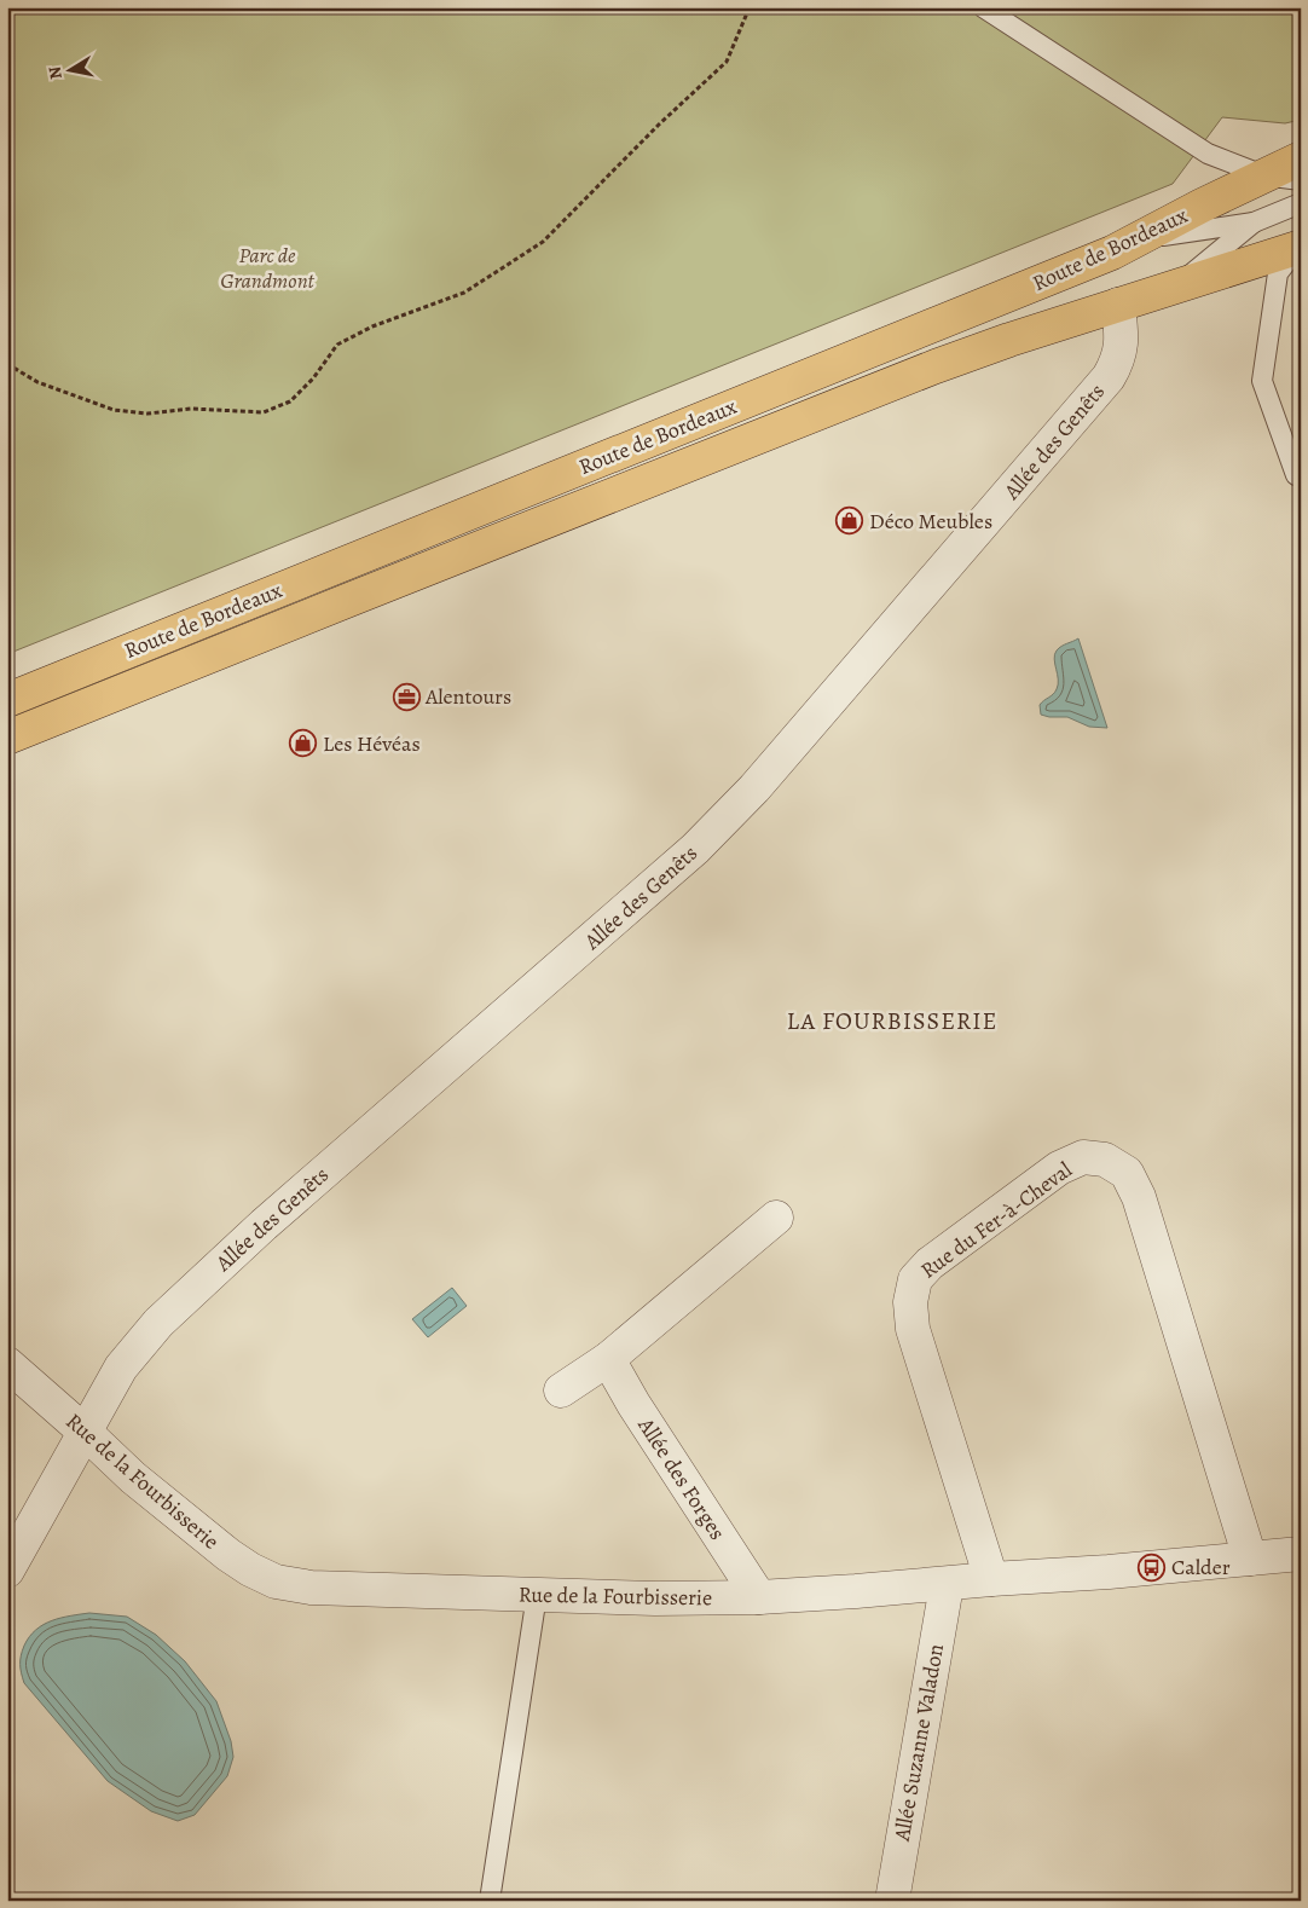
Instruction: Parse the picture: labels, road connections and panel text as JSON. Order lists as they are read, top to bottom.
{
  "streets": {
    "main road": ["Route de Bordeaux"],
    "street": [
      "Allée des Genêts",
      "Rue du Fer-à-Cheval",
      "Allée des Forges",
      "Rue de la Fourbisserie",
      "Allée Suzanne Valadon"
    ]
  },
  "crossings": [
    ["Route de Bordeaux", "Allée des Genêts"],
    ["Allée des Genêts", "Rue de la Fourbisserie"],
    ["Rue du Fer-à-Cheval", "Rue de la Fourbisserie"],
    ["Allée des Forges", "Rue de la Fourbisserie"],
    ["Rue de la Fourbisserie", "Allée Suzanne Valadon"]
  ],
  "districts": ["LA FOURBISSERIE"],
  "parks": ["Parc de Grandmont"],
  "places": {
    "shop": ["Déco Meubles", "Les Hévéas"],
    "office": ["Alentours"],
    "bus stop": ["Calder"]
  },
  "north": "left"
}
